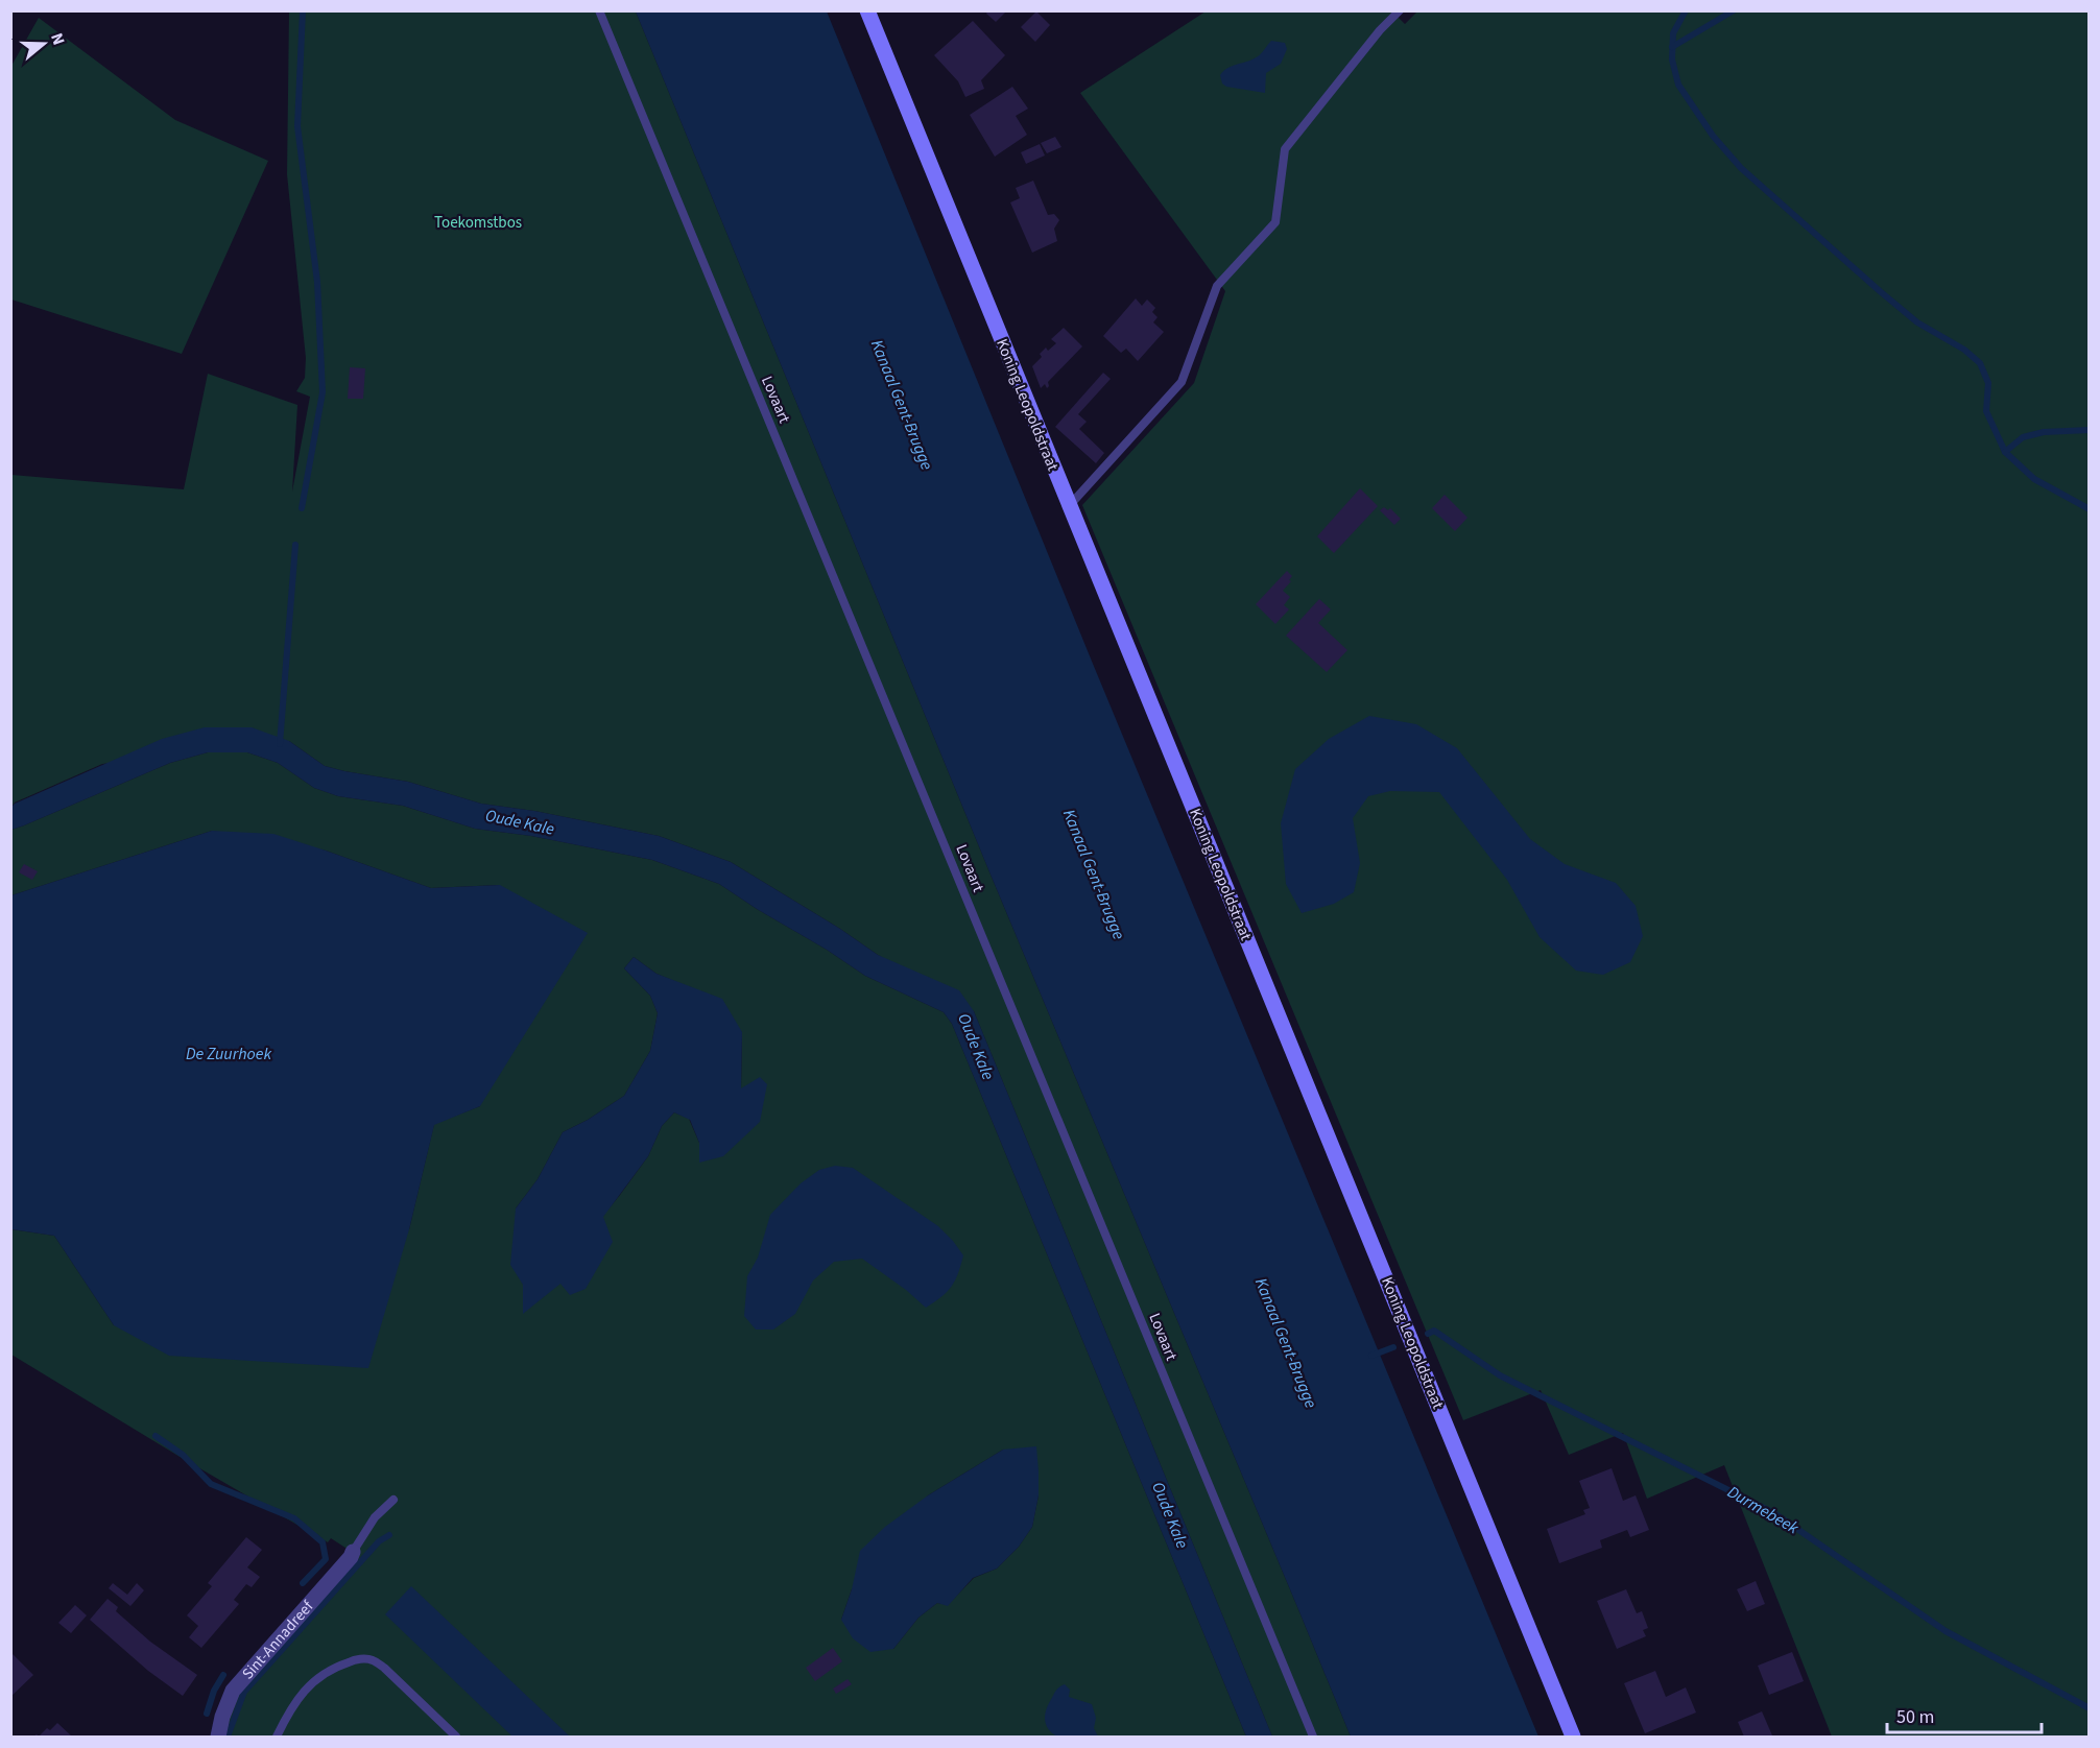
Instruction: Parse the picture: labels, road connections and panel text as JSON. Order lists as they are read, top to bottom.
{
  "streets": {
    "street": ["Koning Leopoldstraat", "Sint-Annadreef"],
    "lane": ["Lovaart"]
  },
  "water": [
    "Kanaal Gent-Brugge",
    "Oude Kale",
    "De Zuurhoek",
    "Durmebeek"
  ],
  "parks": ["Toekomstbos"],
  "scale_bar": "50 m",
  "north": "right"
}
